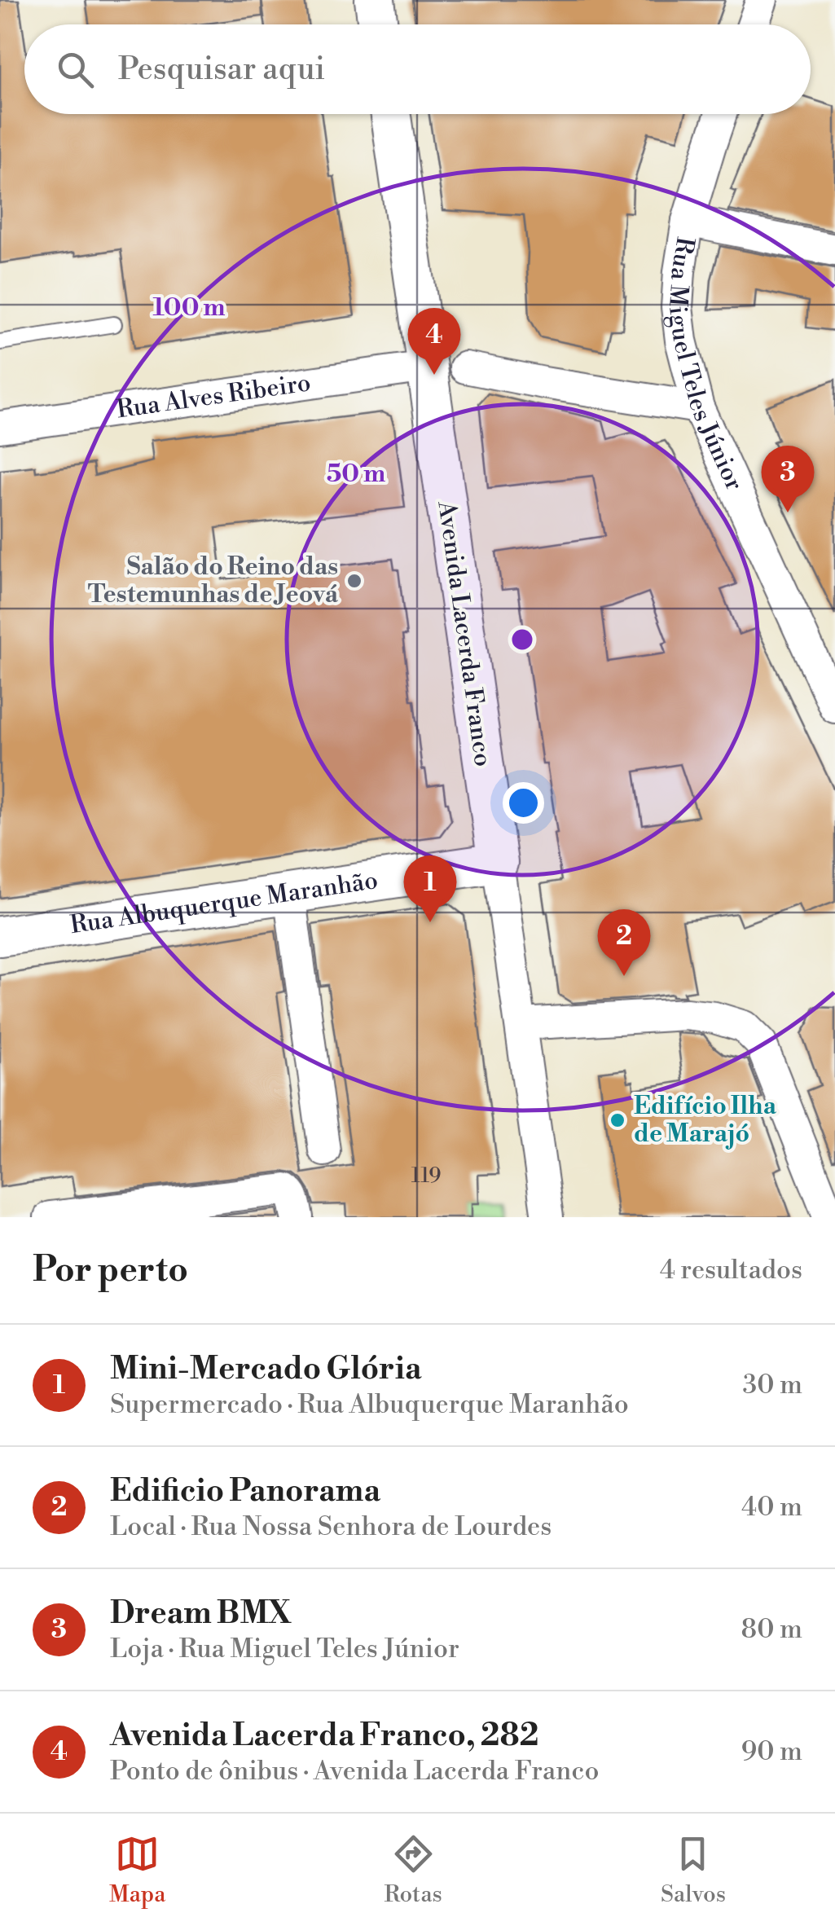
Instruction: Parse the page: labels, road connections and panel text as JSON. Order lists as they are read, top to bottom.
{
  "streets": {
    "street": [
      "Rua Miguel Teles Júnior",
      "Rua Alves Ribeiro",
      "Avenida Lacerda Franco",
      "Rua Albuquerque Maranhão"
    ]
  },
  "crossings": [
    ["Rua Alves Ribeiro", "Avenida Lacerda Franco"],
    ["Avenida Lacerda Franco", "Rua Albuquerque Maranhão"]
  ],
  "places": ["Salão do Reino das Testemunhas de Jeová", "Edifício Ilha de Marajó"],
  "house_numbers": ["119"],
  "page": {
    "search": "Pesquisar aqui",
    "pins": [
      "4",
      "3",
      "1",
      "2"
    ],
    "heading": ["Por perto", "4 resultados"],
    "list": [
      {
        "mark": "1",
        "name": "Mini-Mercado Glória",
        "note": "Supermercado · Rua Albuquerque Maranhão",
        "value": "30 m"
      },
      {
        "mark": "2",
        "name": "Edificio Panorama",
        "note": "Local · Rua Nossa Senhora de Lourdes",
        "value": "40 m"
      },
      {
        "mark": "3",
        "name": "Dream BMX",
        "note": "Loja · Rua Miguel Teles Júnior",
        "value": "80 m"
      },
      {
        "mark": "4",
        "name": "Avenida Lacerda Franco, 282",
        "note": "Ponto de ônibus · Avenida Lacerda Franco",
        "value": "90 m"
      }
    ],
    "nav": ["Mapa", "Rotas", "Salvos"]
  },
  "rings": ["100 m", "50 m"]
}
